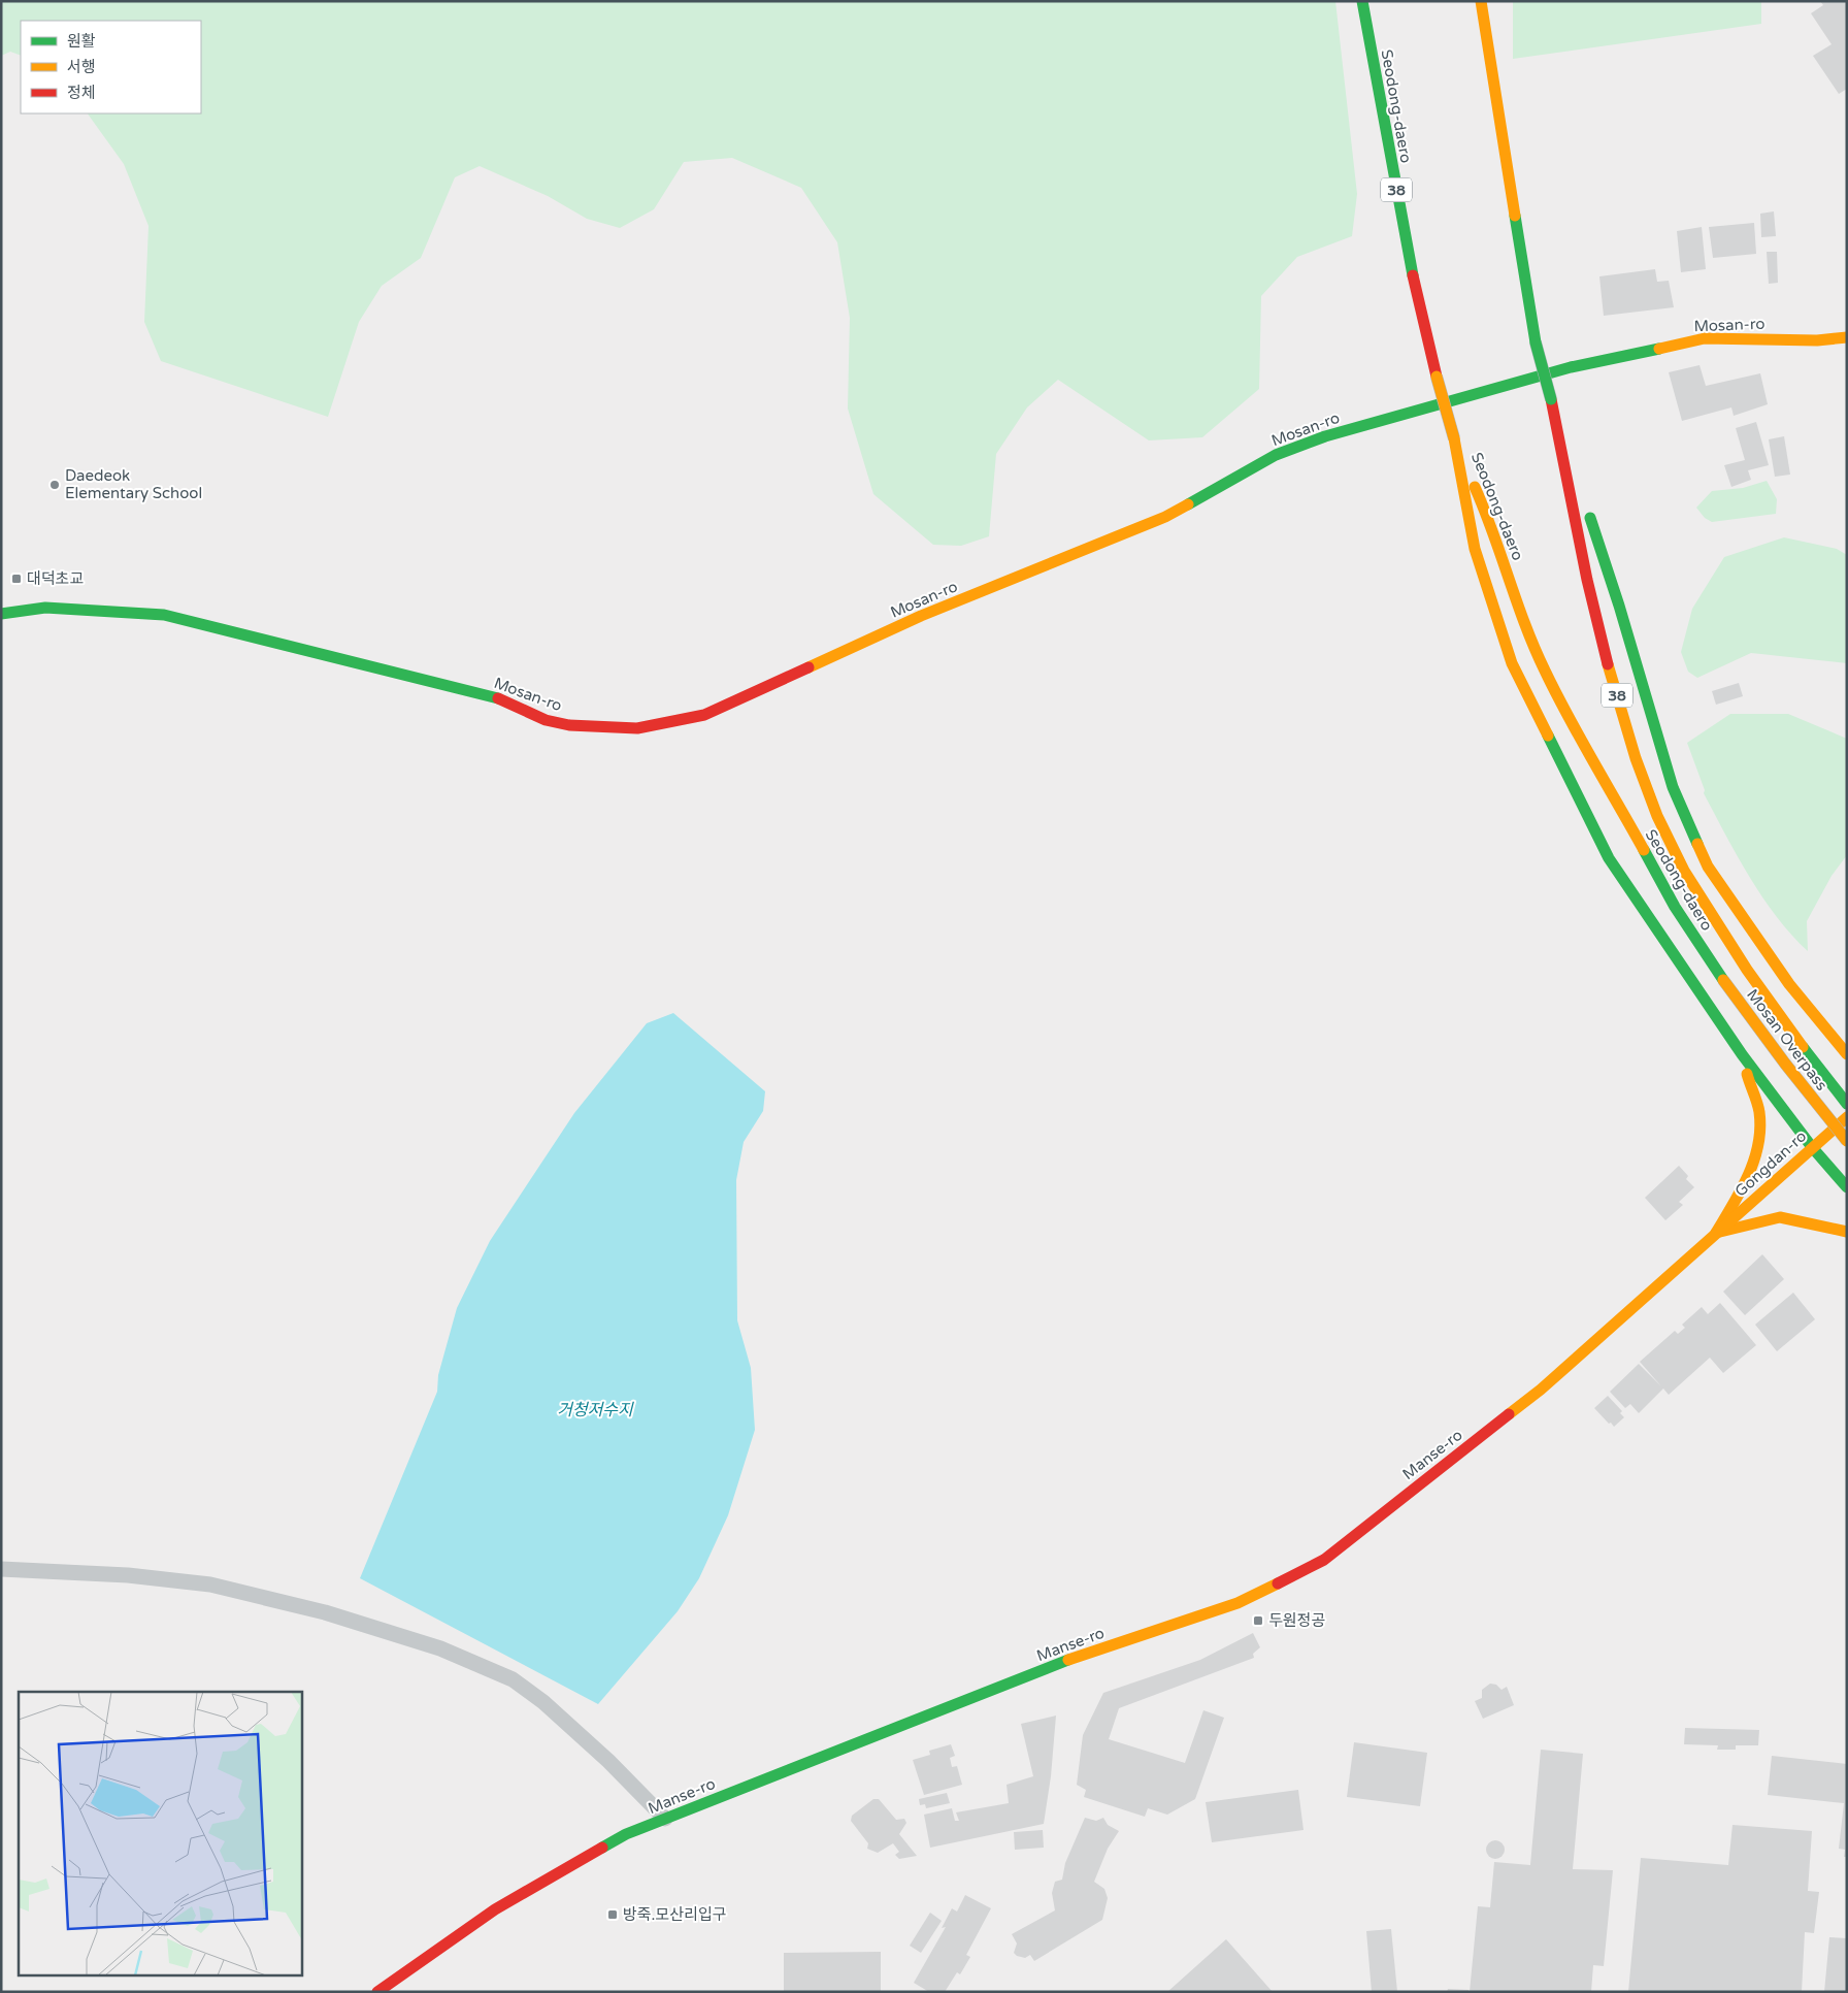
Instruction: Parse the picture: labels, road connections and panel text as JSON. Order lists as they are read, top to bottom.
{
  "streets": {
    "main road": [
      "Seodong-daero",
      "38",
      "Mosan-ro",
      "Mosan Overpass",
      "Gongdan-ro",
      "Manse-ro"
    ]
  },
  "crossings": [
    ["Seodong-daero", "Mosan Overpass"],
    ["Gongdan-ro", "Manse-ro"]
  ],
  "water": ["거청저수지"],
  "places": {
    "other": ["Daedeok Elementary School"],
    "transit": ["대덕초교", "두원정공", "방죽.모산리입구"]
  },
  "legend": ["원활", "서행", "정체"]
}
